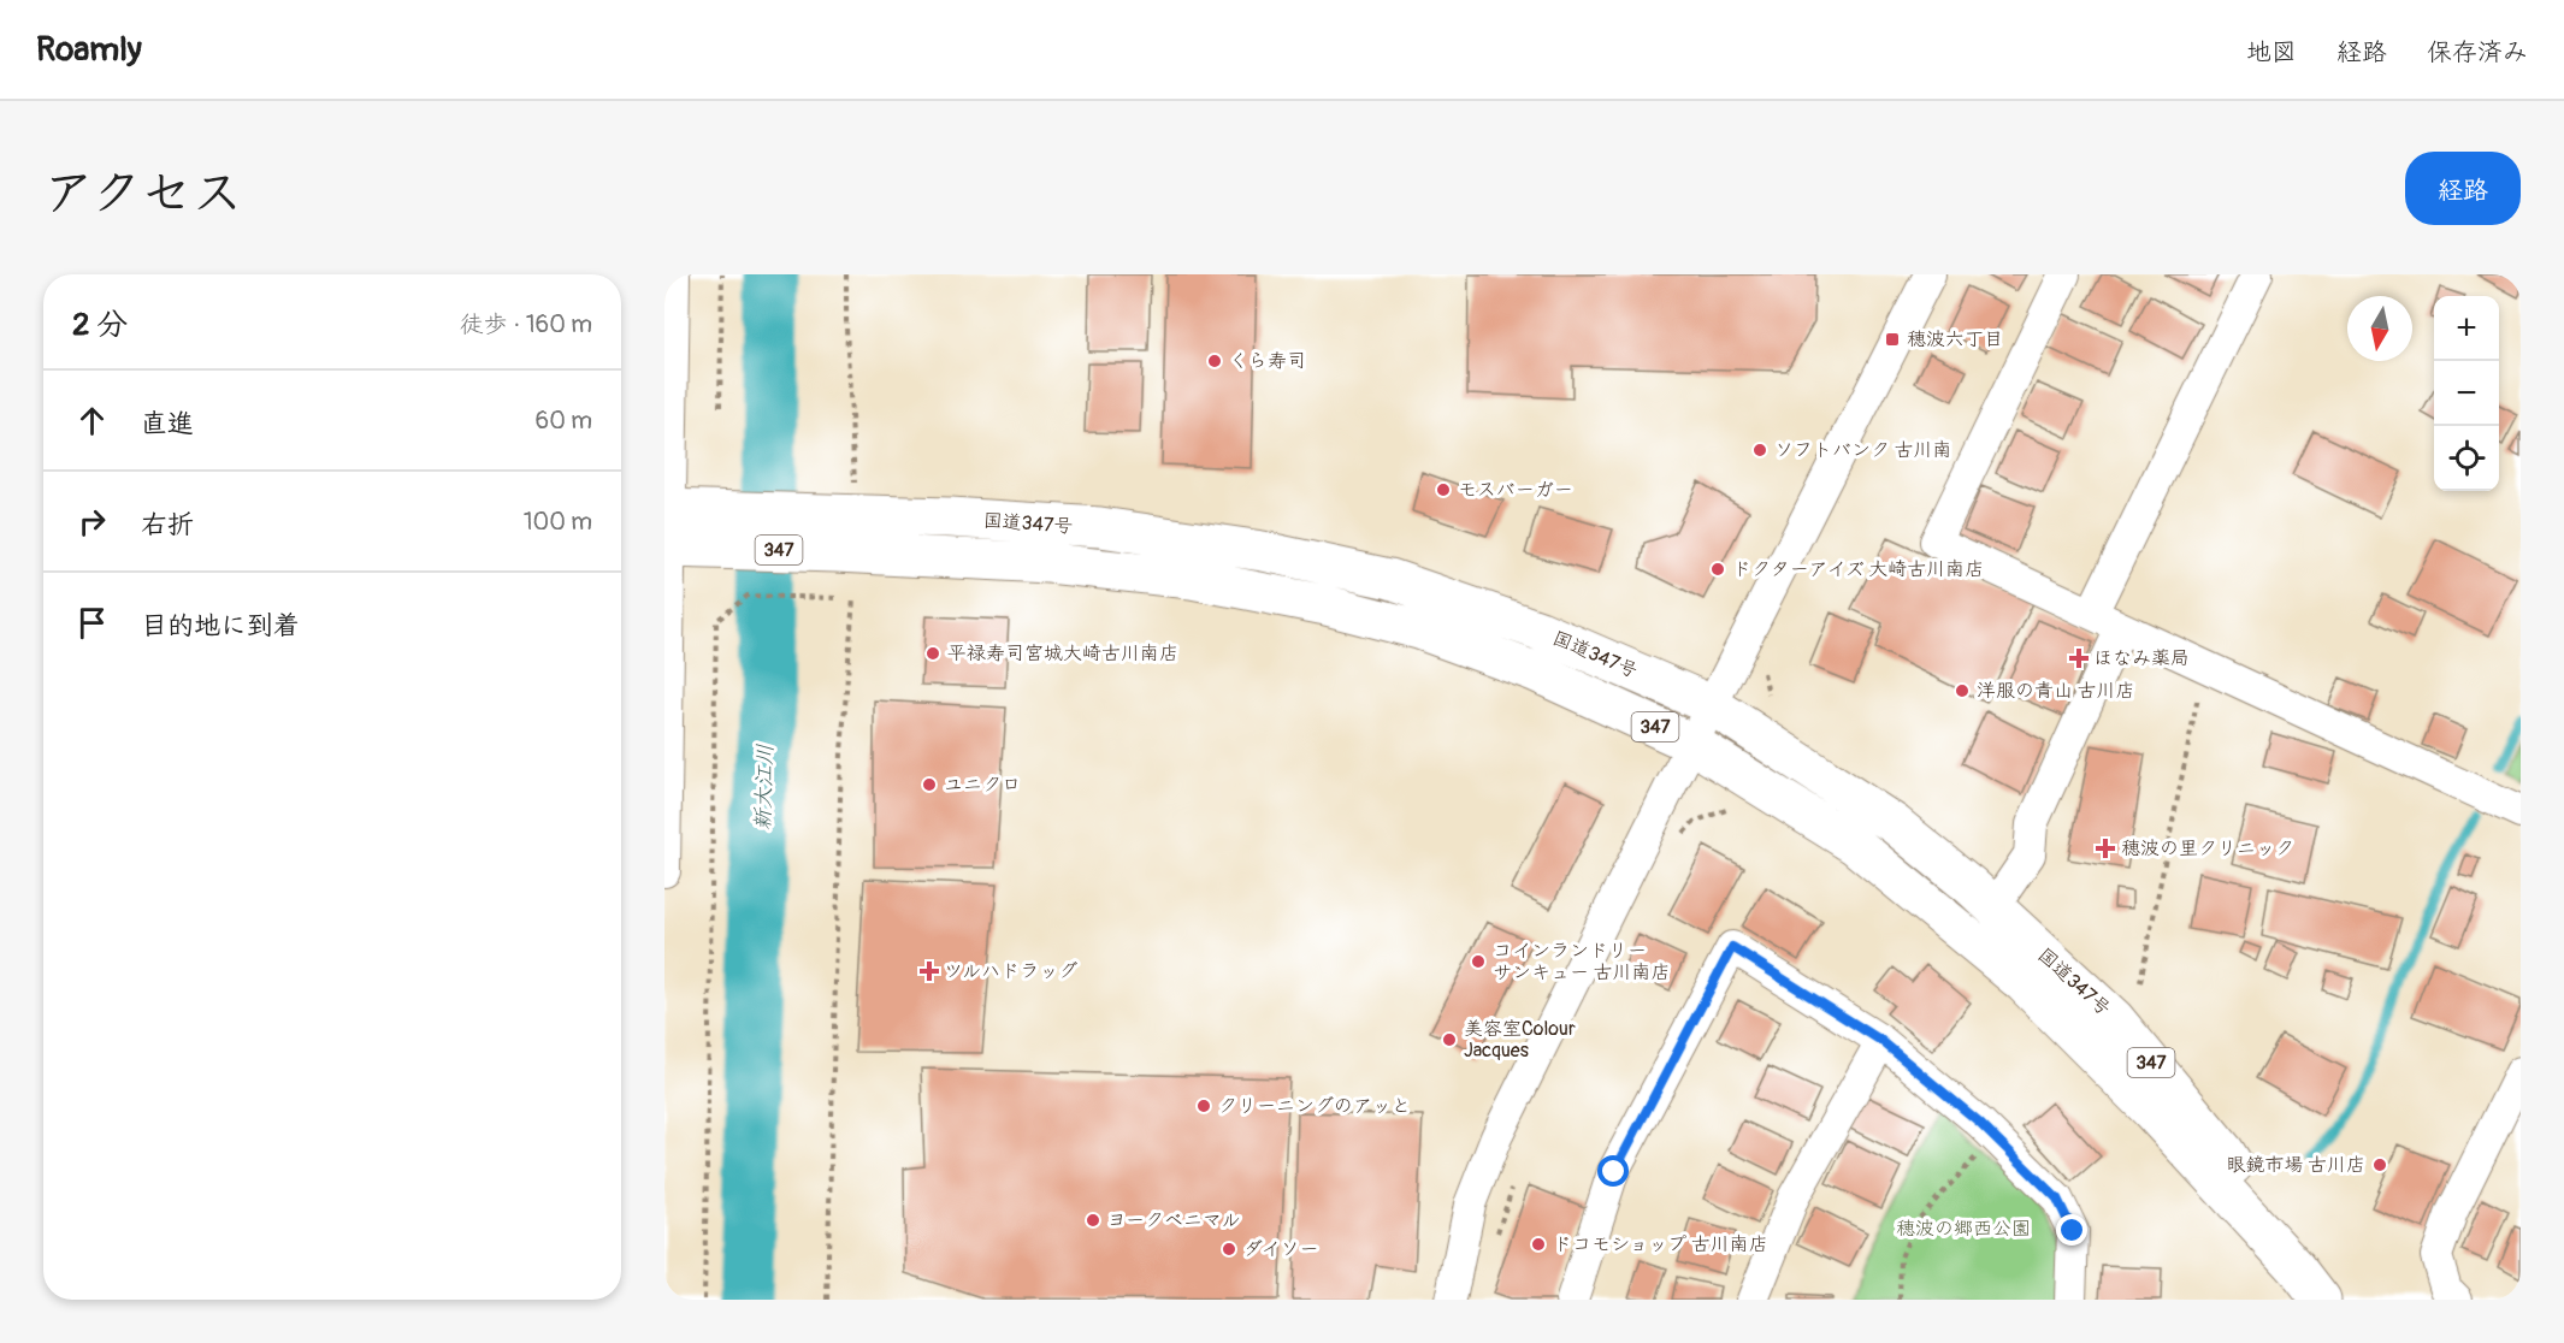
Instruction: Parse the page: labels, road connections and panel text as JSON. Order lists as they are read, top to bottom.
{
  "streets": {
    "highway": ["国道347号", "347"]
  },
  "water": ["新大江川"],
  "parks": ["穂波の郷西公園"],
  "places": {
    "transit": ["穂波六丁目"],
    "other": [
      "くら寿司",
      "ソフトバンク 古川南",
      "モスバーガー",
      "ドクターアイズ 大崎古川南店",
      "平禄寿司宮城大崎古川南店",
      "洋服の青山 古川店",
      "ユニクロ",
      "コインランドリー サンキュー 古川南店",
      "美容室Colour Jacques",
      "クリーニングのアッと",
      "眼鏡市場 古川店",
      "ヨークベニマル",
      "ドコモショップ 古川南店",
      "ダイソー"
    ],
    "health": ["ほなみ薬局", "穂波の里クリニック", "ツルハドラッグ"]
  },
  "north": "bottom",
  "page": {
    "header": "Roamly",
    "nav": ["地図", "経路", "保存済み"],
    "title": "アクセス",
    "buttons": "経路",
    "heading": ["2 分", "徒歩 · 160 m"],
    "map_buttons": ["+", "−"],
    "list": [
      ["直進", "60 m"],
      ["右折", "100 m"],
      "目的地に到着"
    ]
  }
}
